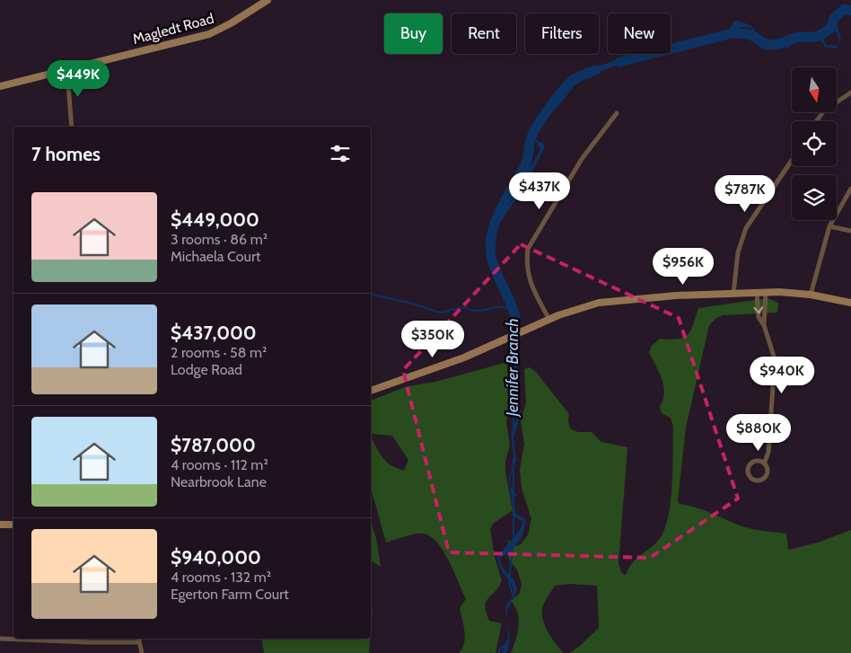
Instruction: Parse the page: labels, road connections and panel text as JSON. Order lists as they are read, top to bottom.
{
  "streets": {
    "street": ["Magledt Road"]
  },
  "water": ["Jennifer Branch"],
  "north": "bottom",
  "page": {
    "chip": [
      "Buy",
      "Rent",
      "Filters",
      "New"
    ],
    "price": [
      "$449K",
      "$437K",
      "$787K",
      "$956K",
      "$350K",
      "$940K",
      "$880K"
    ],
    "heading": "7 homes",
    "list": [
      {
        "name": "$449,000",
        "note": "3 rooms · 86 m² · Michaela Court"
      },
      {
        "name": "$437,000",
        "note": "2 rooms · 58 m² · Lodge Road"
      },
      {
        "name": "$787,000",
        "note": "4 rooms · 112 m² · Nearbrook Lane"
      },
      {
        "name": "$940,000",
        "note": "4 rooms · 132 m² · Egerton Farm Court"
      }
    ]
  }
}
